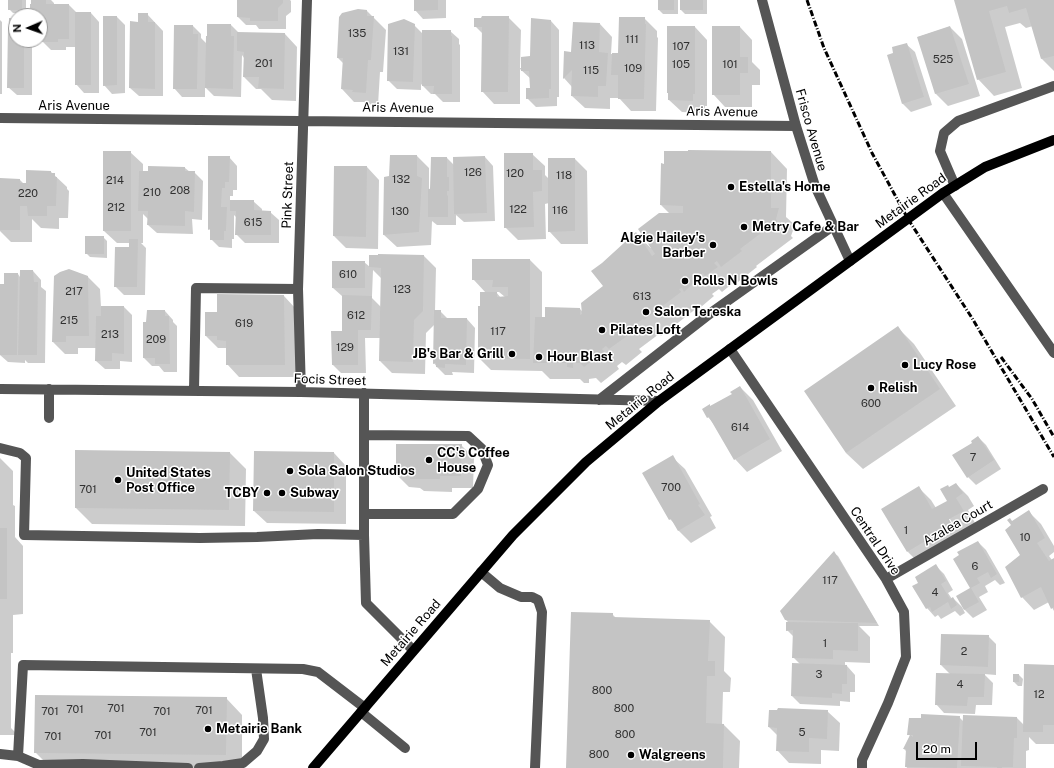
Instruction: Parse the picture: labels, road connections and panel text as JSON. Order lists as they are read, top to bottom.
{
  "streets": {
    "main road": ["Metairie Road"],
    "street": [
      "Aris Avenue",
      "Frisco Avenue",
      "Pink Street",
      "Focis Street",
      "Azalea Court",
      "Central Drive"
    ]
  },
  "crossings": [
    ["Aris Avenue", "Frisco Avenue"],
    ["Aris Avenue", "Pink Street"],
    ["Frisco Avenue", "Metairie Road"],
    ["Pink Street", "Focis Street"],
    ["Metairie Road", "Focis Street"],
    ["Metairie Road", "Central Drive"],
    ["Azalea Court", "Central Drive"]
  ],
  "places": [
    "Estella's Home",
    "Metry Cafe & Bar",
    "Algie Hailey's Barber",
    "Rolls N Bowls",
    "Salon Tereska",
    "Pilates Loft",
    "JB's Bar & Grill",
    "Hour Blast",
    "Lucy Rose",
    "Relish",
    "CC's Coffee House",
    "Sola Salon Studios",
    "United States Post Office",
    "TCBY",
    "Subway",
    "Metairie Bank",
    "Walgreens"
  ],
  "house_numbers": [
    "135",
    "111",
    "113",
    "107",
    "131",
    "525",
    "201",
    "105",
    "101",
    "109",
    "115",
    "126",
    "120",
    "118",
    "132",
    "214",
    "208",
    "210",
    "220",
    "212",
    "122",
    "116",
    "130",
    "615",
    "610",
    "123",
    "217",
    "613",
    "612",
    "215",
    "619",
    "117",
    "213",
    "209",
    "129",
    "600",
    "614",
    "7",
    "700",
    "701",
    "1",
    "10",
    "6",
    "117",
    "4",
    "1",
    "2",
    "3",
    "4",
    "800",
    "12",
    "701",
    "800",
    "701",
    "701",
    "701",
    "701",
    "701",
    "5",
    "800",
    "701",
    "701",
    "800"
  ],
  "scale_bar": "20 m",
  "north": "left"
}
